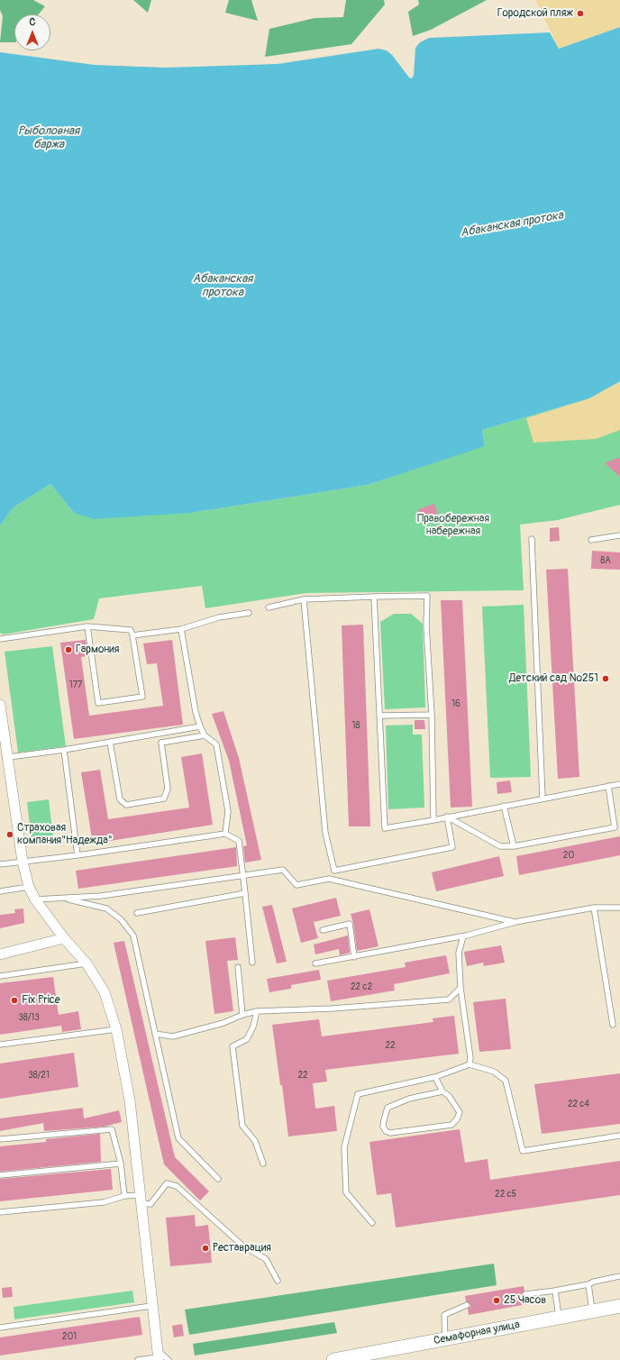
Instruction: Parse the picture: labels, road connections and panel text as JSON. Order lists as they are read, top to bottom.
{
  "streets": {
    "main road": ["Семафорная улица"]
  },
  "water": ["Рыболовная баржа", "Абаканская протока"],
  "parks": ["Правобережная набережная"],
  "places": [
    "Городской пляж",
    "Гармония",
    "Детский сад №251",
    "Страховая компания\"Надежда\"",
    "Fix Price",
    "Реставрация",
    "25 Часов"
  ],
  "house_numbers": [
    "8А",
    "177",
    "16",
    "18",
    "20",
    "22 с2",
    "38/13",
    "22",
    "38/21",
    "22",
    "22 с4",
    "22 с5",
    "201"
  ],
  "north": "top"
}
